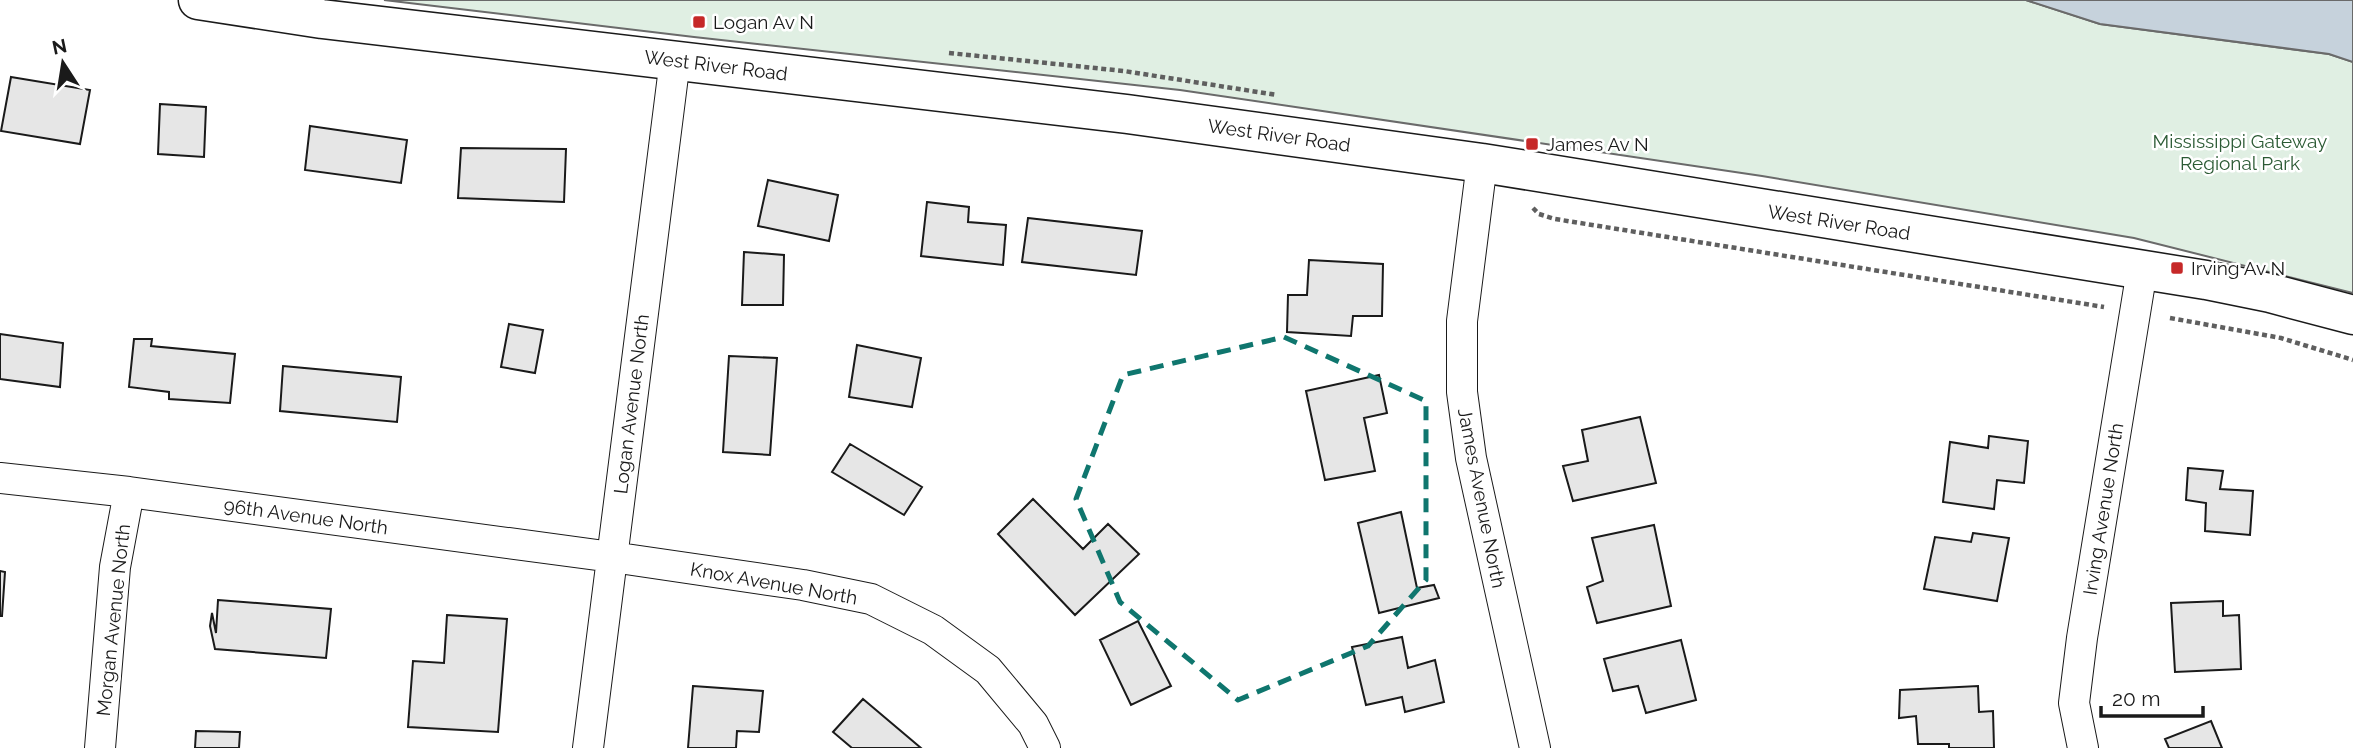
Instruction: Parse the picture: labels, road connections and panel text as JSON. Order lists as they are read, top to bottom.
{
  "streets": {
    "street": [
      "West River Road",
      "Logan Avenue North",
      "James Avenue North",
      "Irving Avenue North",
      "96th Avenue North",
      "Knox Avenue North",
      "Morgan Avenue North"
    ]
  },
  "crossings": [
    ["West River Road", "Logan Avenue North"],
    ["West River Road", "James Avenue North"],
    ["West River Road", "Irving Avenue North"],
    ["Logan Avenue North", "96th Avenue North"],
    ["Logan Avenue North", "Knox Avenue North"],
    ["96th Avenue North", "Knox Avenue North"],
    ["96th Avenue North", "Morgan Avenue North"]
  ],
  "parks": ["Mississippi Gateway Regional Park"],
  "places": {
    "transit": ["Logan Av N", "James Av N", "Irving Av N"]
  },
  "scale_bar": "20 m",
  "north": "top"
}
